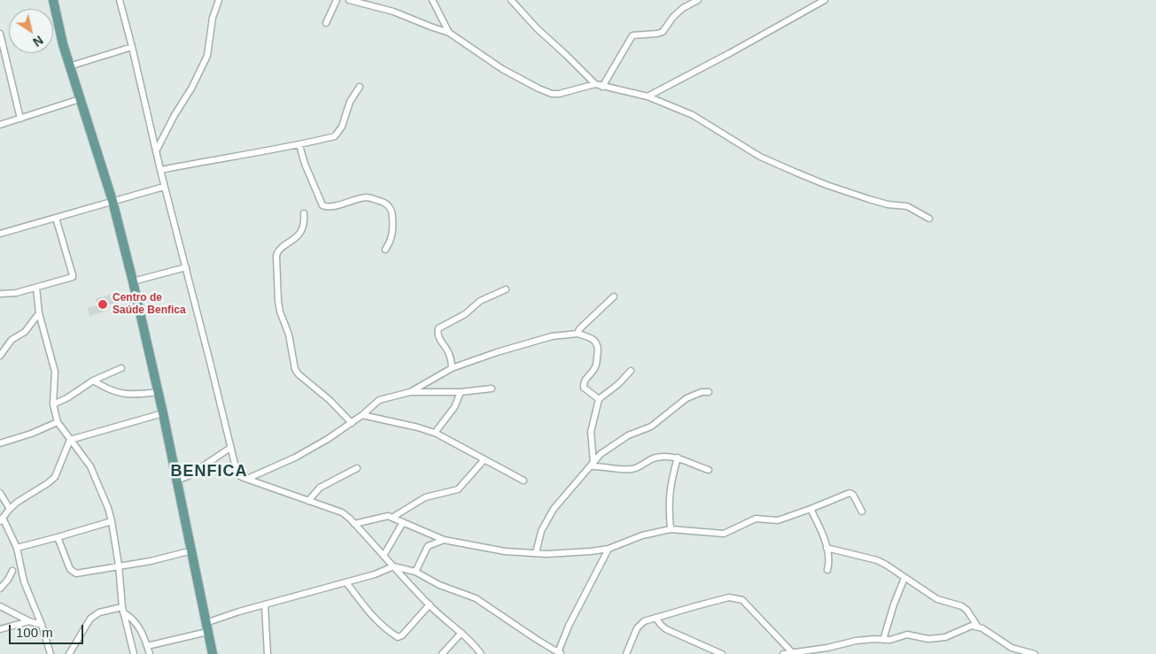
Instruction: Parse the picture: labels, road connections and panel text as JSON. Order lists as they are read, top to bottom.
{
  "districts": ["BENFICA"],
  "places": ["Centro de Saúde Benfica"],
  "scale_bar": "100 m",
  "north": "bottom right"
}
